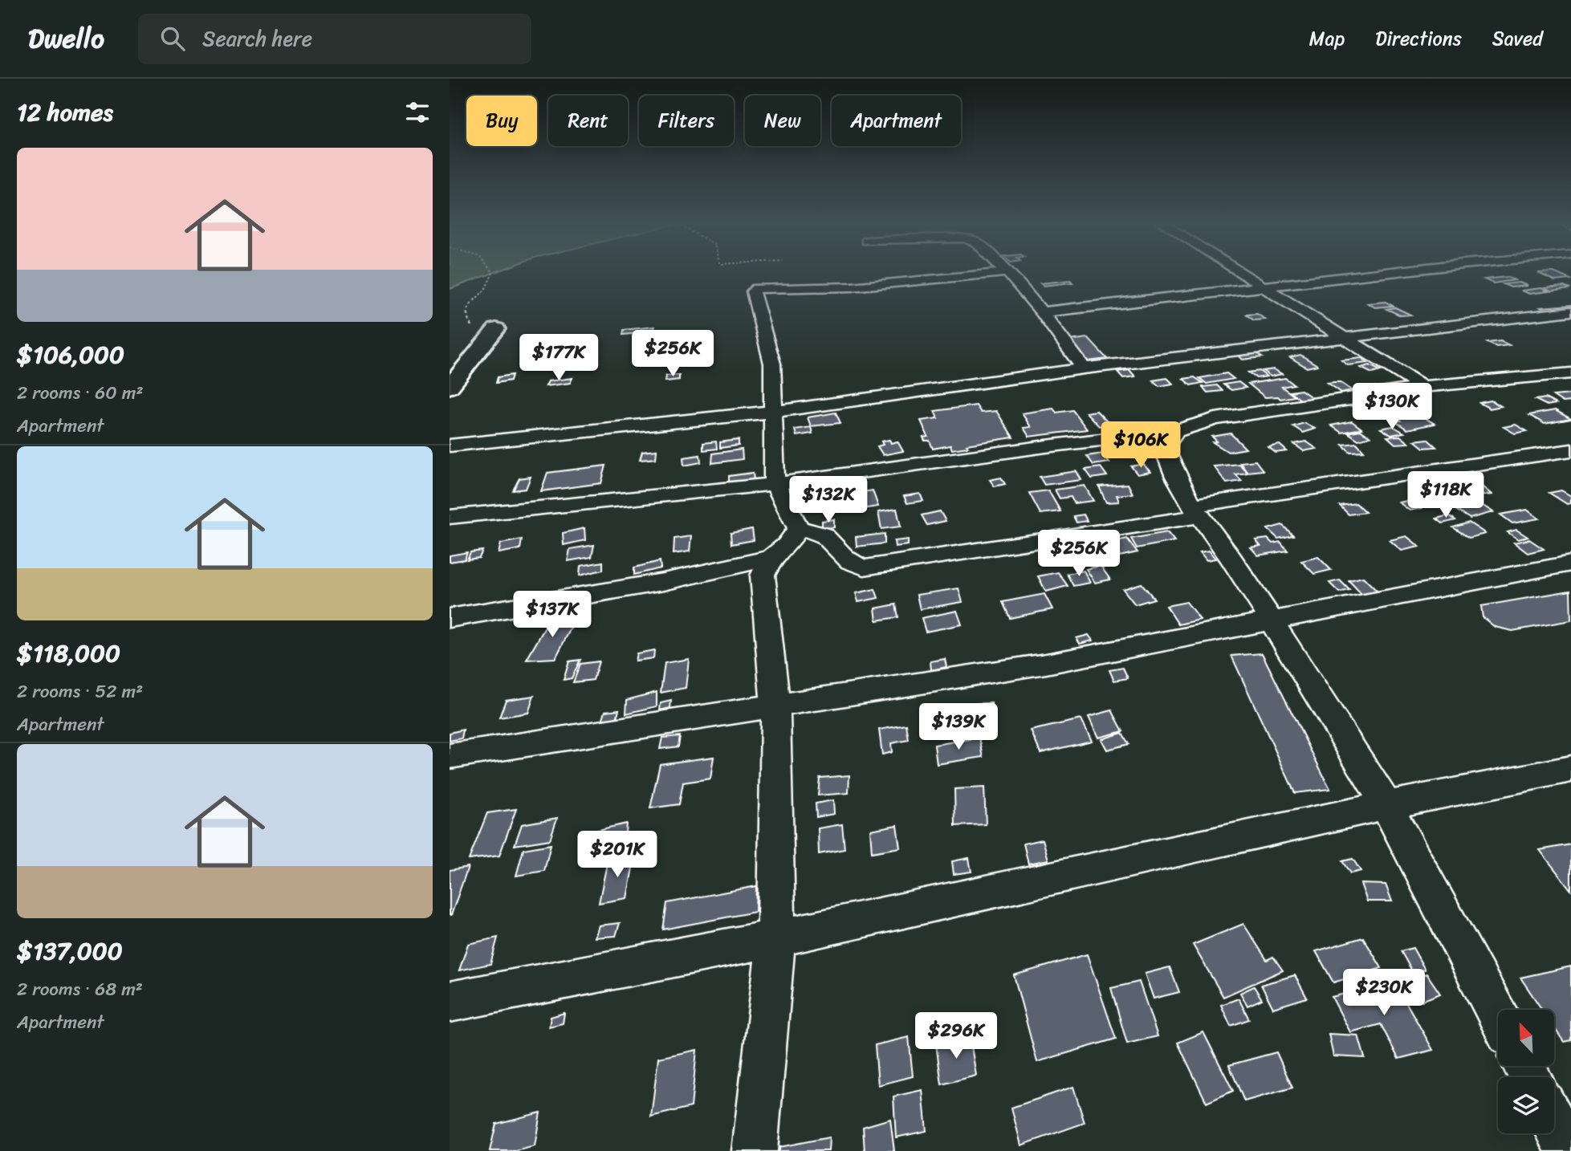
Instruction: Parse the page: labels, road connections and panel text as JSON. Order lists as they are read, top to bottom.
{
  "north": "top left",
  "page": {
    "header": "Dwello",
    "search": "Search here",
    "nav": ["Map", "Directions", "Saved"],
    "heading": "12 homes",
    "chip": [
      "Buy",
      "Rent",
      "Filters",
      "New",
      "Apartment"
    ],
    "list": [
      {
        "name": "$106,000",
        "note": "2 rooms · 60 m² · Apartment"
      },
      {
        "name": "$118,000",
        "note": "2 rooms · 52 m² · Apartment"
      },
      {
        "name": "$137,000",
        "note": "2 rooms · 68 m² · Apartment"
      }
    ],
    "price": [
      "$256K",
      "$177K",
      "$130K",
      "$106K",
      "$118K",
      "$132K",
      "$256K",
      "$137K",
      "$139K",
      "$201K",
      "$230K",
      "$296K"
    ]
  }
}
